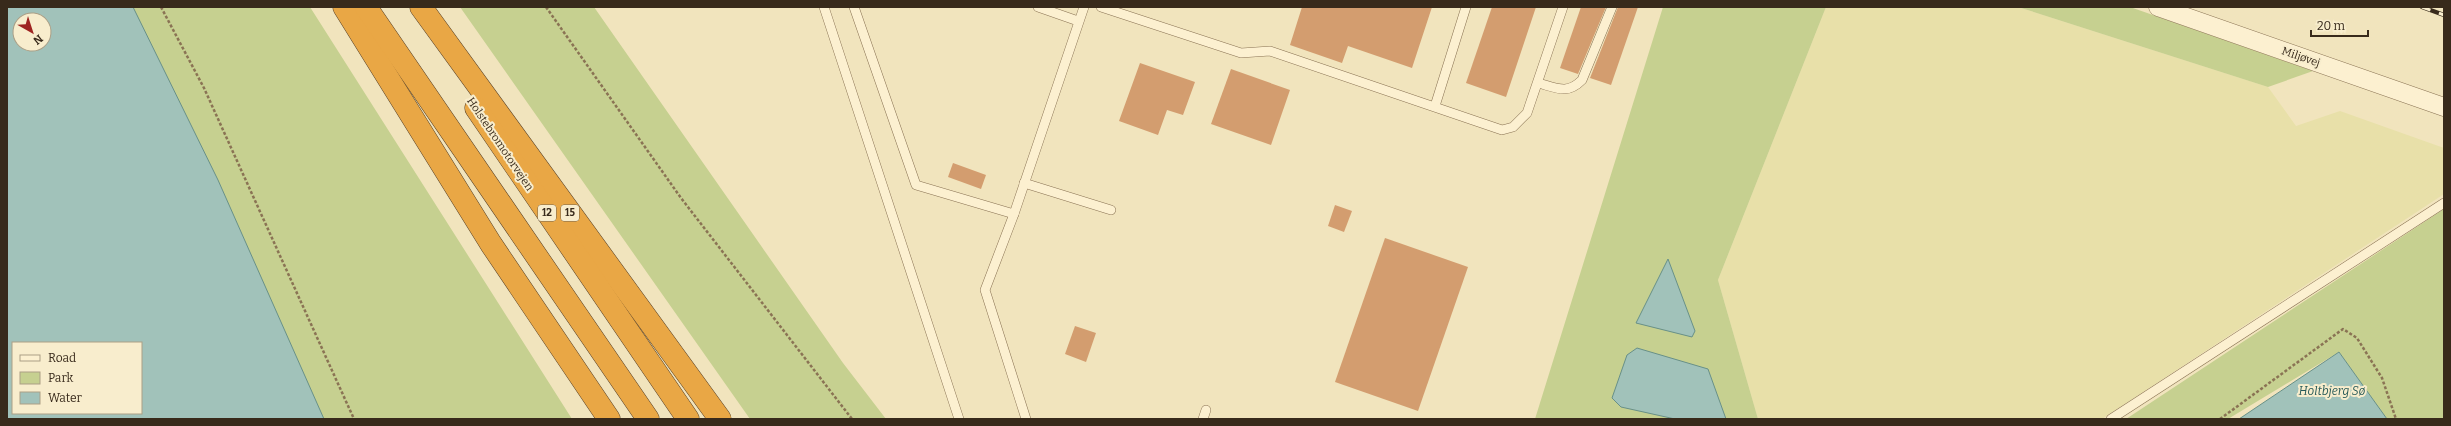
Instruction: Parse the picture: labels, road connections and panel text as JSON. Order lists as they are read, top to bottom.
{
  "streets": {
    "highway": ["Holstebromotorvejen", "12", "15"],
    "street": ["Miljøvej"]
  },
  "water": ["Holtbjerg Sø"],
  "legend": ["Road", "Park", "Water"],
  "scale_bar": "20 m",
  "north": "bottom right"
}
